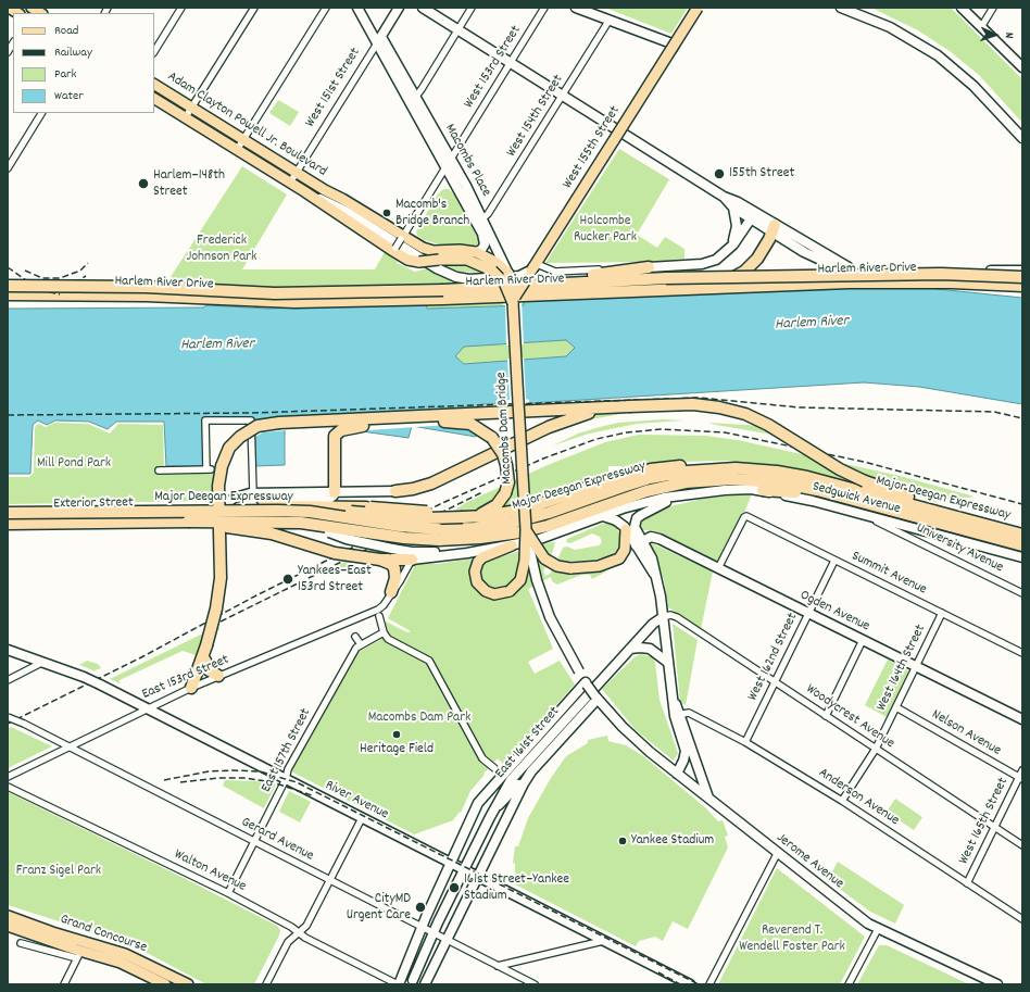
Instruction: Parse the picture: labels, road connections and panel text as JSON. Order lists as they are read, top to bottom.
{
  "streets": {
    "highway": ["Harlem River Drive", "Major Deegan Expressway"],
    "main road": [
      "West 151st Street",
      "Adam Clayton Powell Jr. Boulevard",
      "West 155th Street",
      "Macombs Place",
      "Macombs Dam Bridge",
      "Sedgwick Avenue",
      "Exterior Street",
      "Ogden Avenue",
      "East 161st Street",
      "River Avenue",
      "Jerome Avenue",
      "Grand Concourse"
    ],
    "street": [
      "West 153rd Street",
      "West 154th Street",
      "University Avenue",
      "Summit Avenue",
      "West 162nd Street",
      "West 164th Street",
      "East 153rd Street",
      "Woodycrest Avenue",
      "Nelson Avenue",
      "East 157th Street",
      "Anderson Avenue",
      "West 165th Street",
      "Gerard Avenue",
      "Walton Avenue"
    ]
  },
  "crossings": [
    ["West 153rd Street", "Adam Clayton Powell Jr. Boulevard"],
    ["West 153rd Street", "Macombs Place"],
    ["West 151st Street", "Adam Clayton Powell Jr. Boulevard"],
    ["West 151st Street", "Macombs Place"],
    ["West 154th Street", "Macombs Place"],
    ["Adam Clayton Powell Jr. Boulevard", "Macombs Place"],
    ["Adam Clayton Powell Jr. Boulevard", "Harlem River Drive"],
    ["Adam Clayton Powell Jr. Boulevard", "Macombs Dam Bridge"],
    ["West 155th Street", "Macombs Place"],
    ["West 155th Street", "Harlem River Drive"],
    ["Macombs Place", "Macombs Dam Bridge"],
    ["Macombs Dam Bridge", "East 161st Street"],
    ["Macombs Dam Bridge", "Jerome Avenue"],
    ["Sedgwick Avenue", "University Avenue"],
    ["Summit Avenue", "Ogden Avenue"],
    ["Summit Avenue", "West 162nd Street"],
    ["Summit Avenue", "West 164th Street"],
    ["Ogden Avenue", "West 162nd Street"],
    ["Ogden Avenue", "West 164th Street"],
    ["West 162nd Street", "Woodycrest Avenue"],
    ["West 162nd Street", "Anderson Avenue"],
    ["West 164th Street", "Woodycrest Avenue"],
    ["West 164th Street", "Nelson Avenue"],
    ["West 164th Street", "Anderson Avenue"],
    ["East 153rd Street", "River Avenue"],
    ["East 153rd Street", "Gerard Avenue"],
    ["Woodycrest Avenue", "East 161st Street"],
    ["Woodycrest Avenue", "West 165th Street"],
    ["Nelson Avenue", "West 165th Street"],
    ["East 161st Street", "River Avenue"],
    ["East 161st Street", "Gerard Avenue"],
    ["East 161st Street", "Walton Avenue"],
    ["East 157th Street", "River Avenue"],
    ["East 157th Street", "Gerard Avenue"],
    ["East 157th Street", "Walton Avenue"],
    ["Anderson Avenue", "West 165th Street"]
  ],
  "water": ["Harlem River"],
  "parks": [
    "Holcombe Rucker Park",
    "Frederick Johnson Park",
    "Mill Pond Park",
    "Macombs Dam Park",
    "Franz Sigel Park",
    "Reverend T. Wendell Foster Park"
  ],
  "places": [
    "155th Street",
    "Harlem–148th Street",
    "Macomb's Bridge Branch",
    "Yankees–East 153rd Street",
    "Heritage Field",
    "Yankee Stadium",
    "161st Street–Yankee Stadium",
    "CityMD Urgent Care"
  ],
  "legend": [
    "Road",
    "Railway",
    "Park",
    "Water"
  ],
  "north": "right"
}
